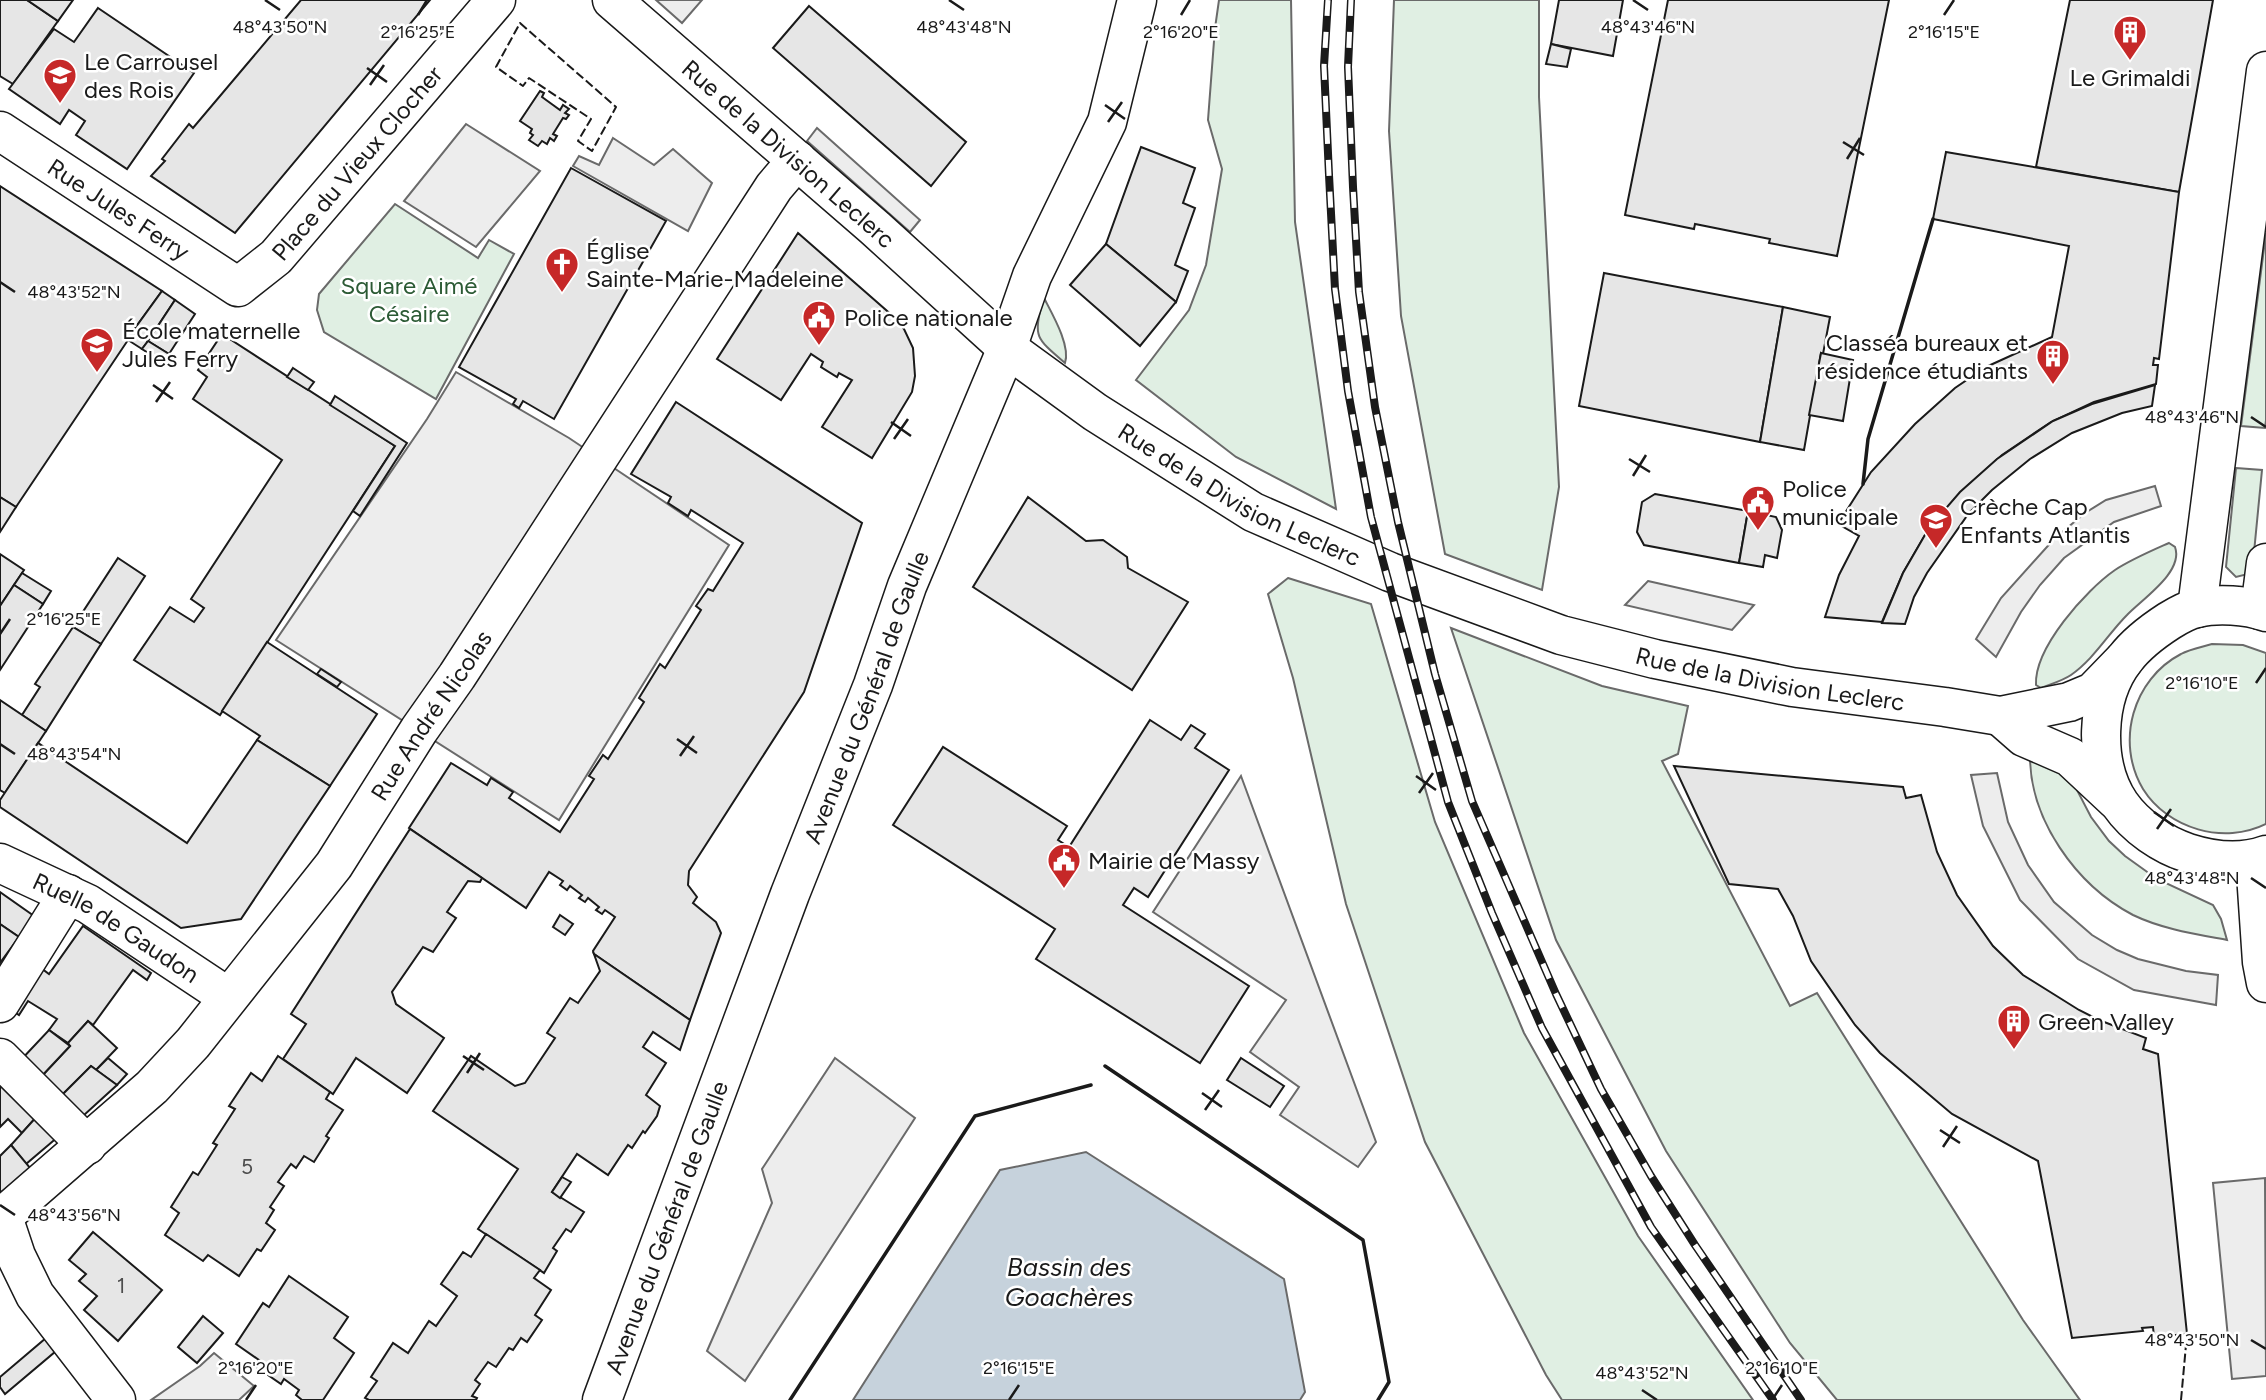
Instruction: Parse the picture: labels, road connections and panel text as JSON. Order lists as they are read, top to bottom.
{
  "streets": {
    "street": [
      "Rue de la Division Leclerc",
      "Place du Vieux Clocher",
      "Rue Jules Ferry",
      "Avenue du Général de Gaulle",
      "Rue André Nicolas",
      "Ruelle de Gaudon"
    ]
  },
  "crossings": [
    ["Rue de la Division Leclerc", "Avenue du Général de Gaulle"],
    ["Rue de la Division Leclerc", "Rue André Nicolas"],
    ["Place du Vieux Clocher", "Rue Jules Ferry"],
    ["Rue André Nicolas", "Ruelle de Gaudon"]
  ],
  "water": ["Bassin des Goachères"],
  "parks": ["Square Aimé Césaire"],
  "places": {
    "building": ["Le Grimaldi", "Classéa bureaux et résidence étudiants", "Green Valley"],
    "school or university": ["Le Carrousel des Rois", "École maternelle Jules Ferry", "Crèche Cap Enfants Atlantis"],
    "church": ["Église Sainte-Marie-Madeleine"],
    "public building": ["Police nationale", "Police municipale", "Mairie de Massy"]
  },
  "house_numbers": ["5", "1"],
  "coordinates": [
    "48°43'50\"N",
    "48°43'48\"N",
    "48°43'46\"N",
    "2°16'25\"E",
    "2°16'20\"E",
    "2°16'15\"E",
    "48°43'52\"N",
    "2°16'10\"E",
    "48°43'54\"N",
    "48°43'56\"N"
  ]
}
